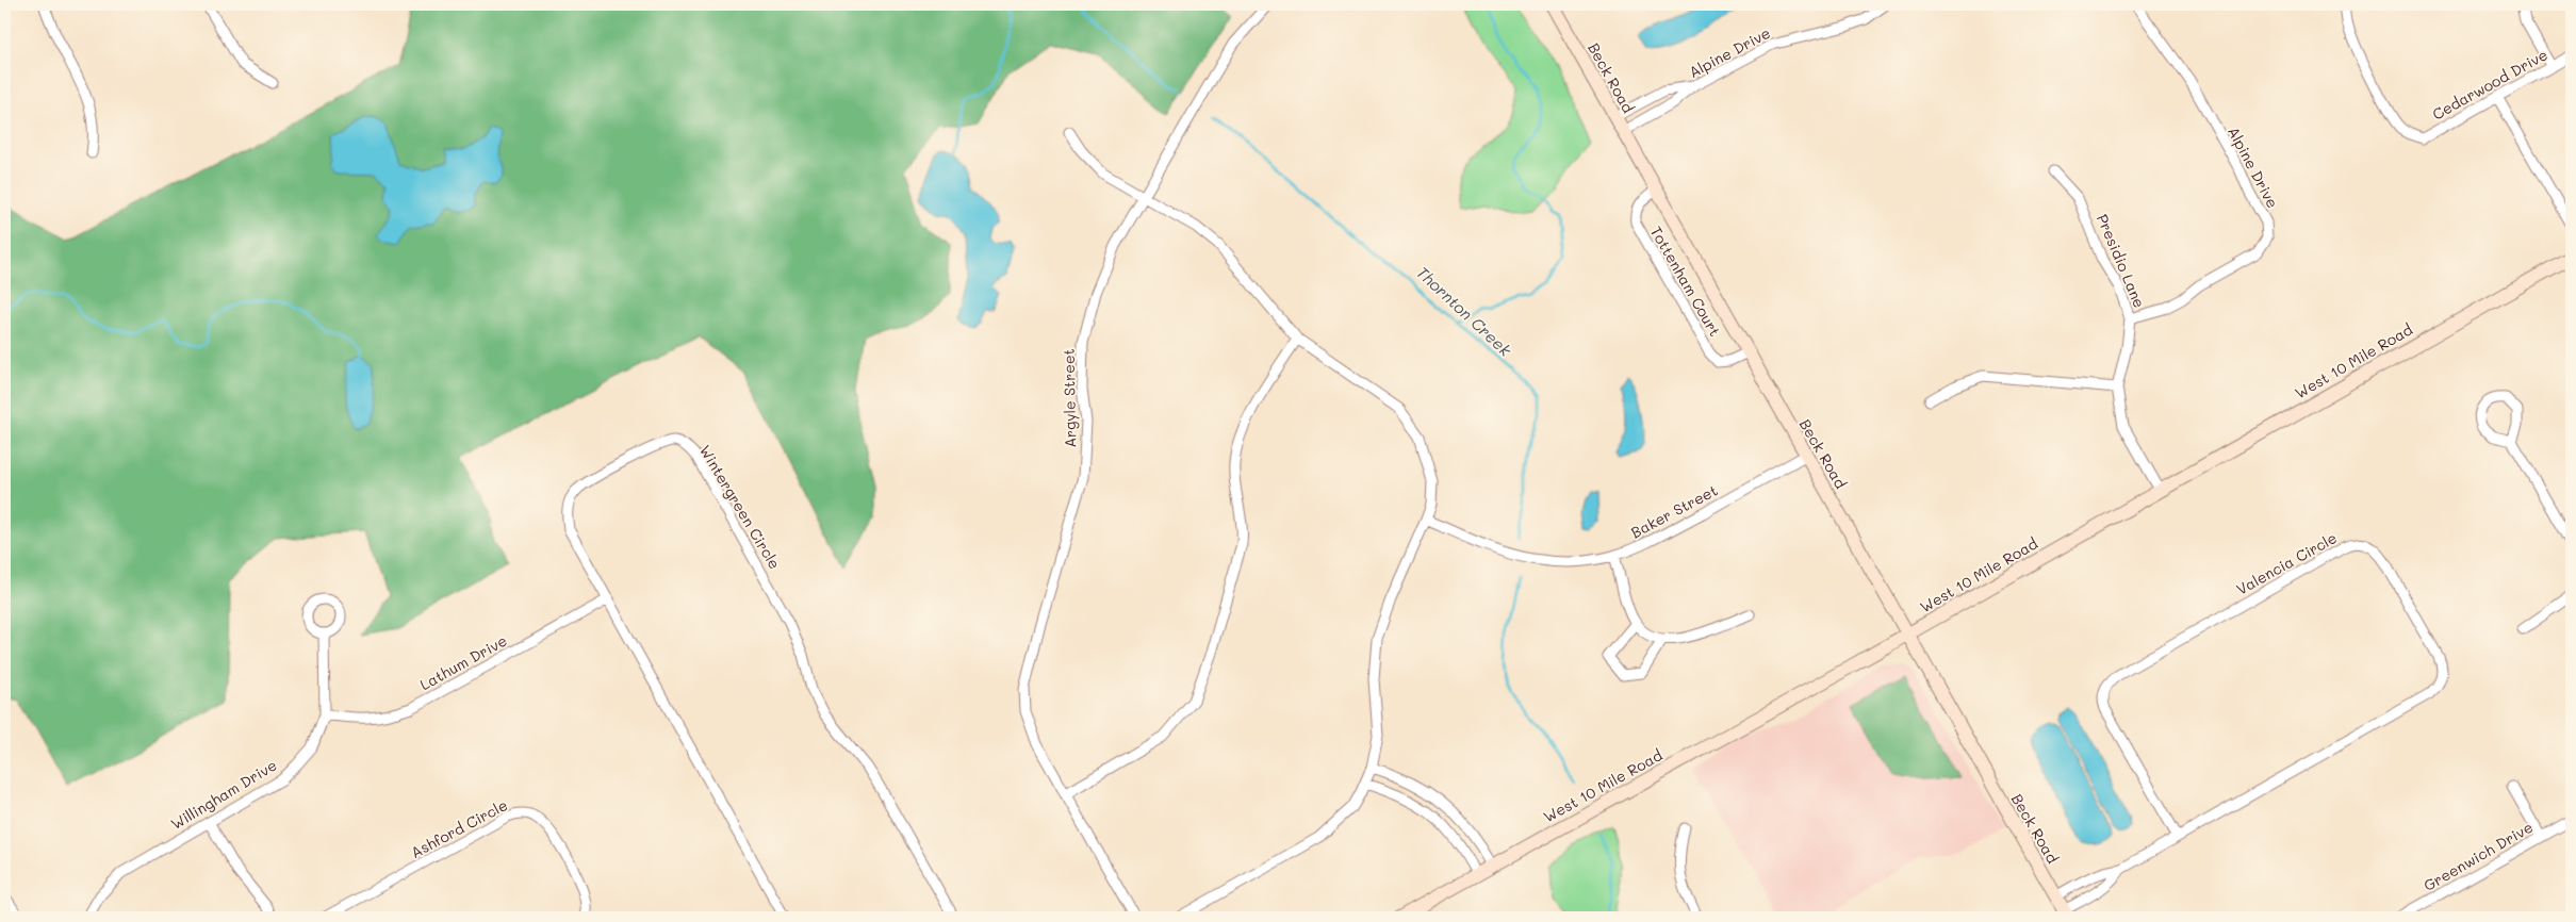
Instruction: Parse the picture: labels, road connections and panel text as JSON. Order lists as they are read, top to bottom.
{
  "streets": {
    "main road": ["Beck Road", "West 10 Mile Road"],
    "street": [
      "Alpine Drive",
      "Cedarwood Drive",
      "Presidio Lane",
      "Tottenham Court",
      "Argyle Street",
      "Wintergreen Circle",
      "Baker Street",
      "Valencia Circle",
      "Lathum Drive",
      "Willingham Drive",
      "Ashford Circle",
      "Greenwich Drive"
    ]
  },
  "crossings": [
    ["Alpine Drive", "Beck Road"],
    ["Alpine Drive", "Presidio Lane"],
    ["Beck Road", "Tottenham Court"],
    ["Beck Road", "West 10 Mile Road"],
    ["Beck Road", "Baker Street"],
    ["Beck Road", "Valencia Circle"],
    ["Presidio Lane", "West 10 Mile Road"],
    ["Wintergreen Circle", "Lathum Drive"],
    ["Lathum Drive", "Willingham Drive"]
  ],
  "water": ["Thornton Creek"]
}
